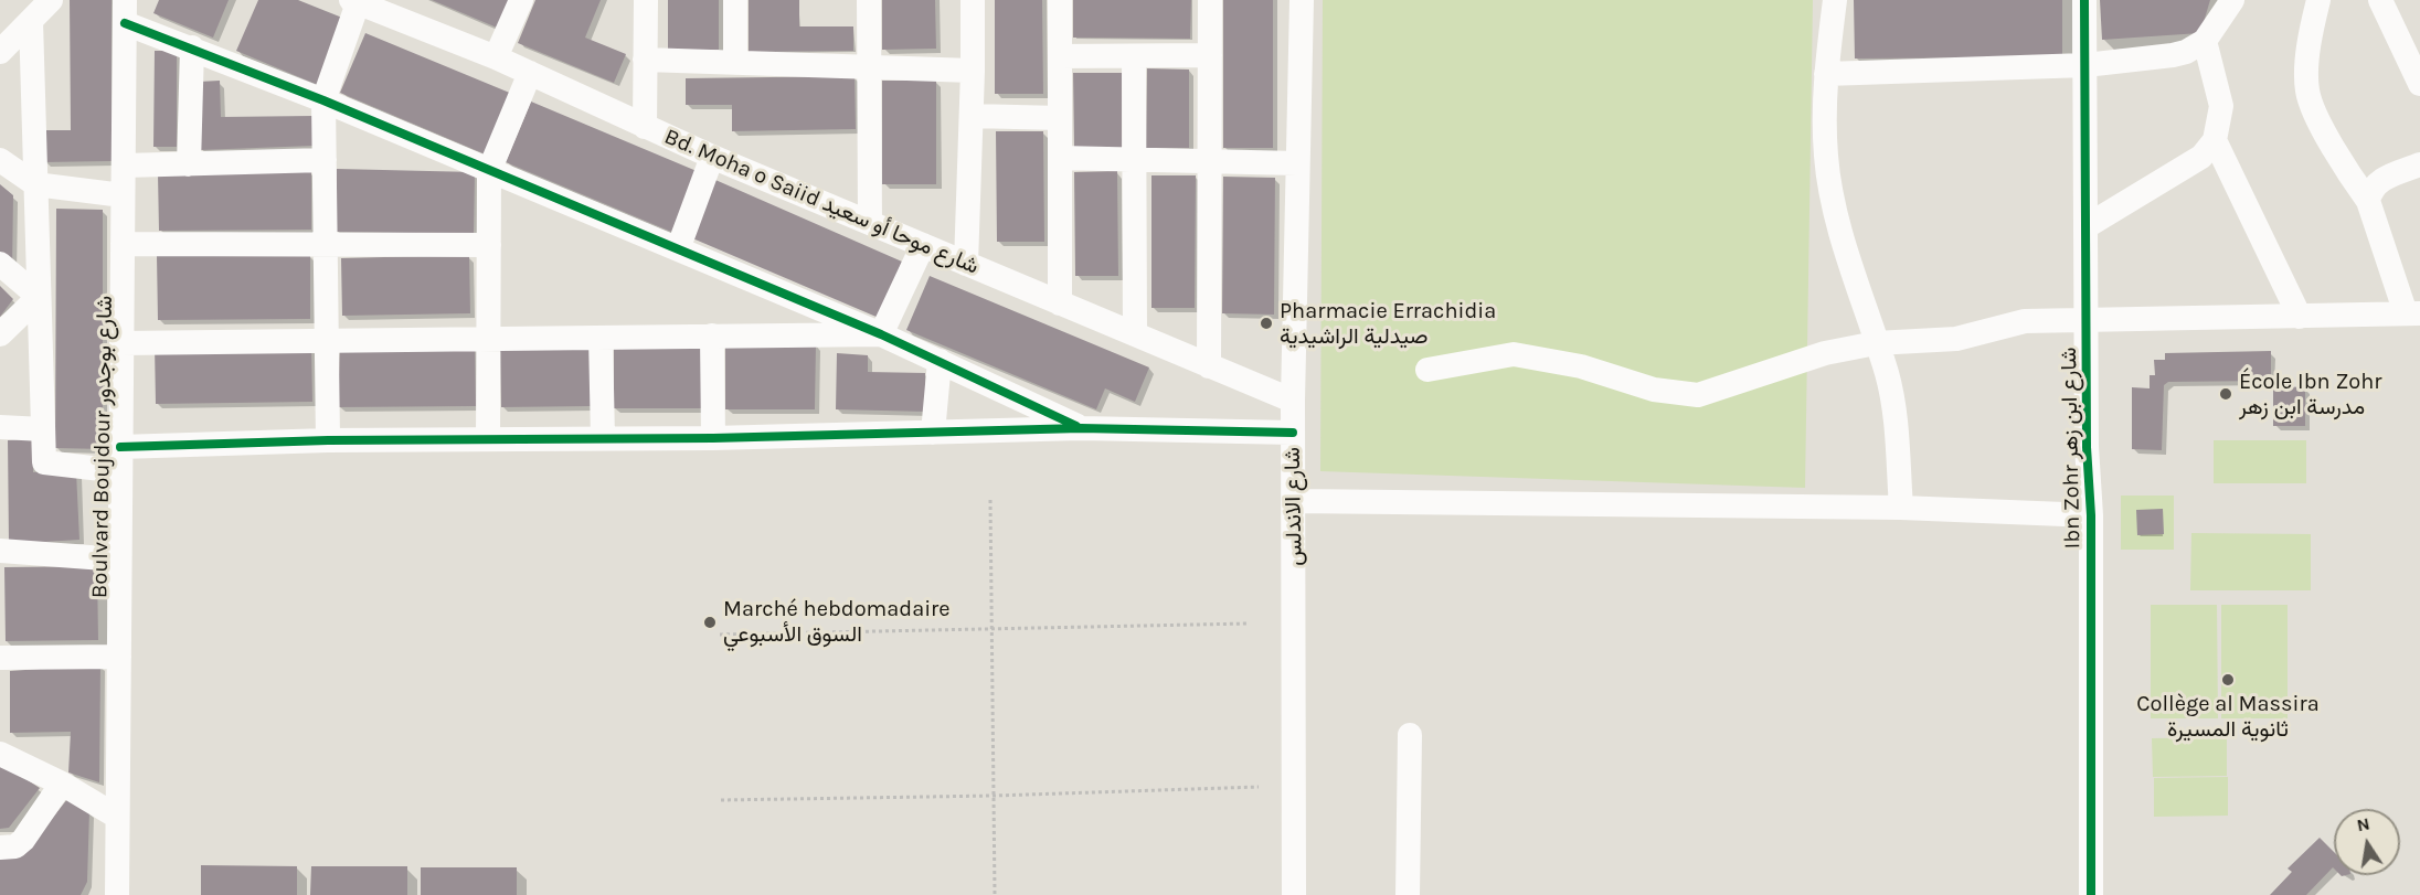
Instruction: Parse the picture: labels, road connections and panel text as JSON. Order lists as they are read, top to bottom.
{
  "streets": {
    "street": [
      "Bd. Moha o Saiid شارع موحا أو سعيد",
      "Boulvard Boujdour شارع بوجدور",
      "Ibn Zohr شارع ابن زهر",
      "شارع الاندلس"
    ]
  },
  "crossings": [
    ["Bd. Moha o Saiid شارع موحا أو سعيد", "شارع الاندلس"]
  ],
  "places": [
    "Pharmacie Errachidia صيدلية الراشيدية",
    "École Ibn Zohr مدرسة ابن زهر",
    "Marché hebdomadaire السوق الأسبوعي",
    "Collège al Massira ثانوية المسيرة"
  ],
  "north": "top"
}
